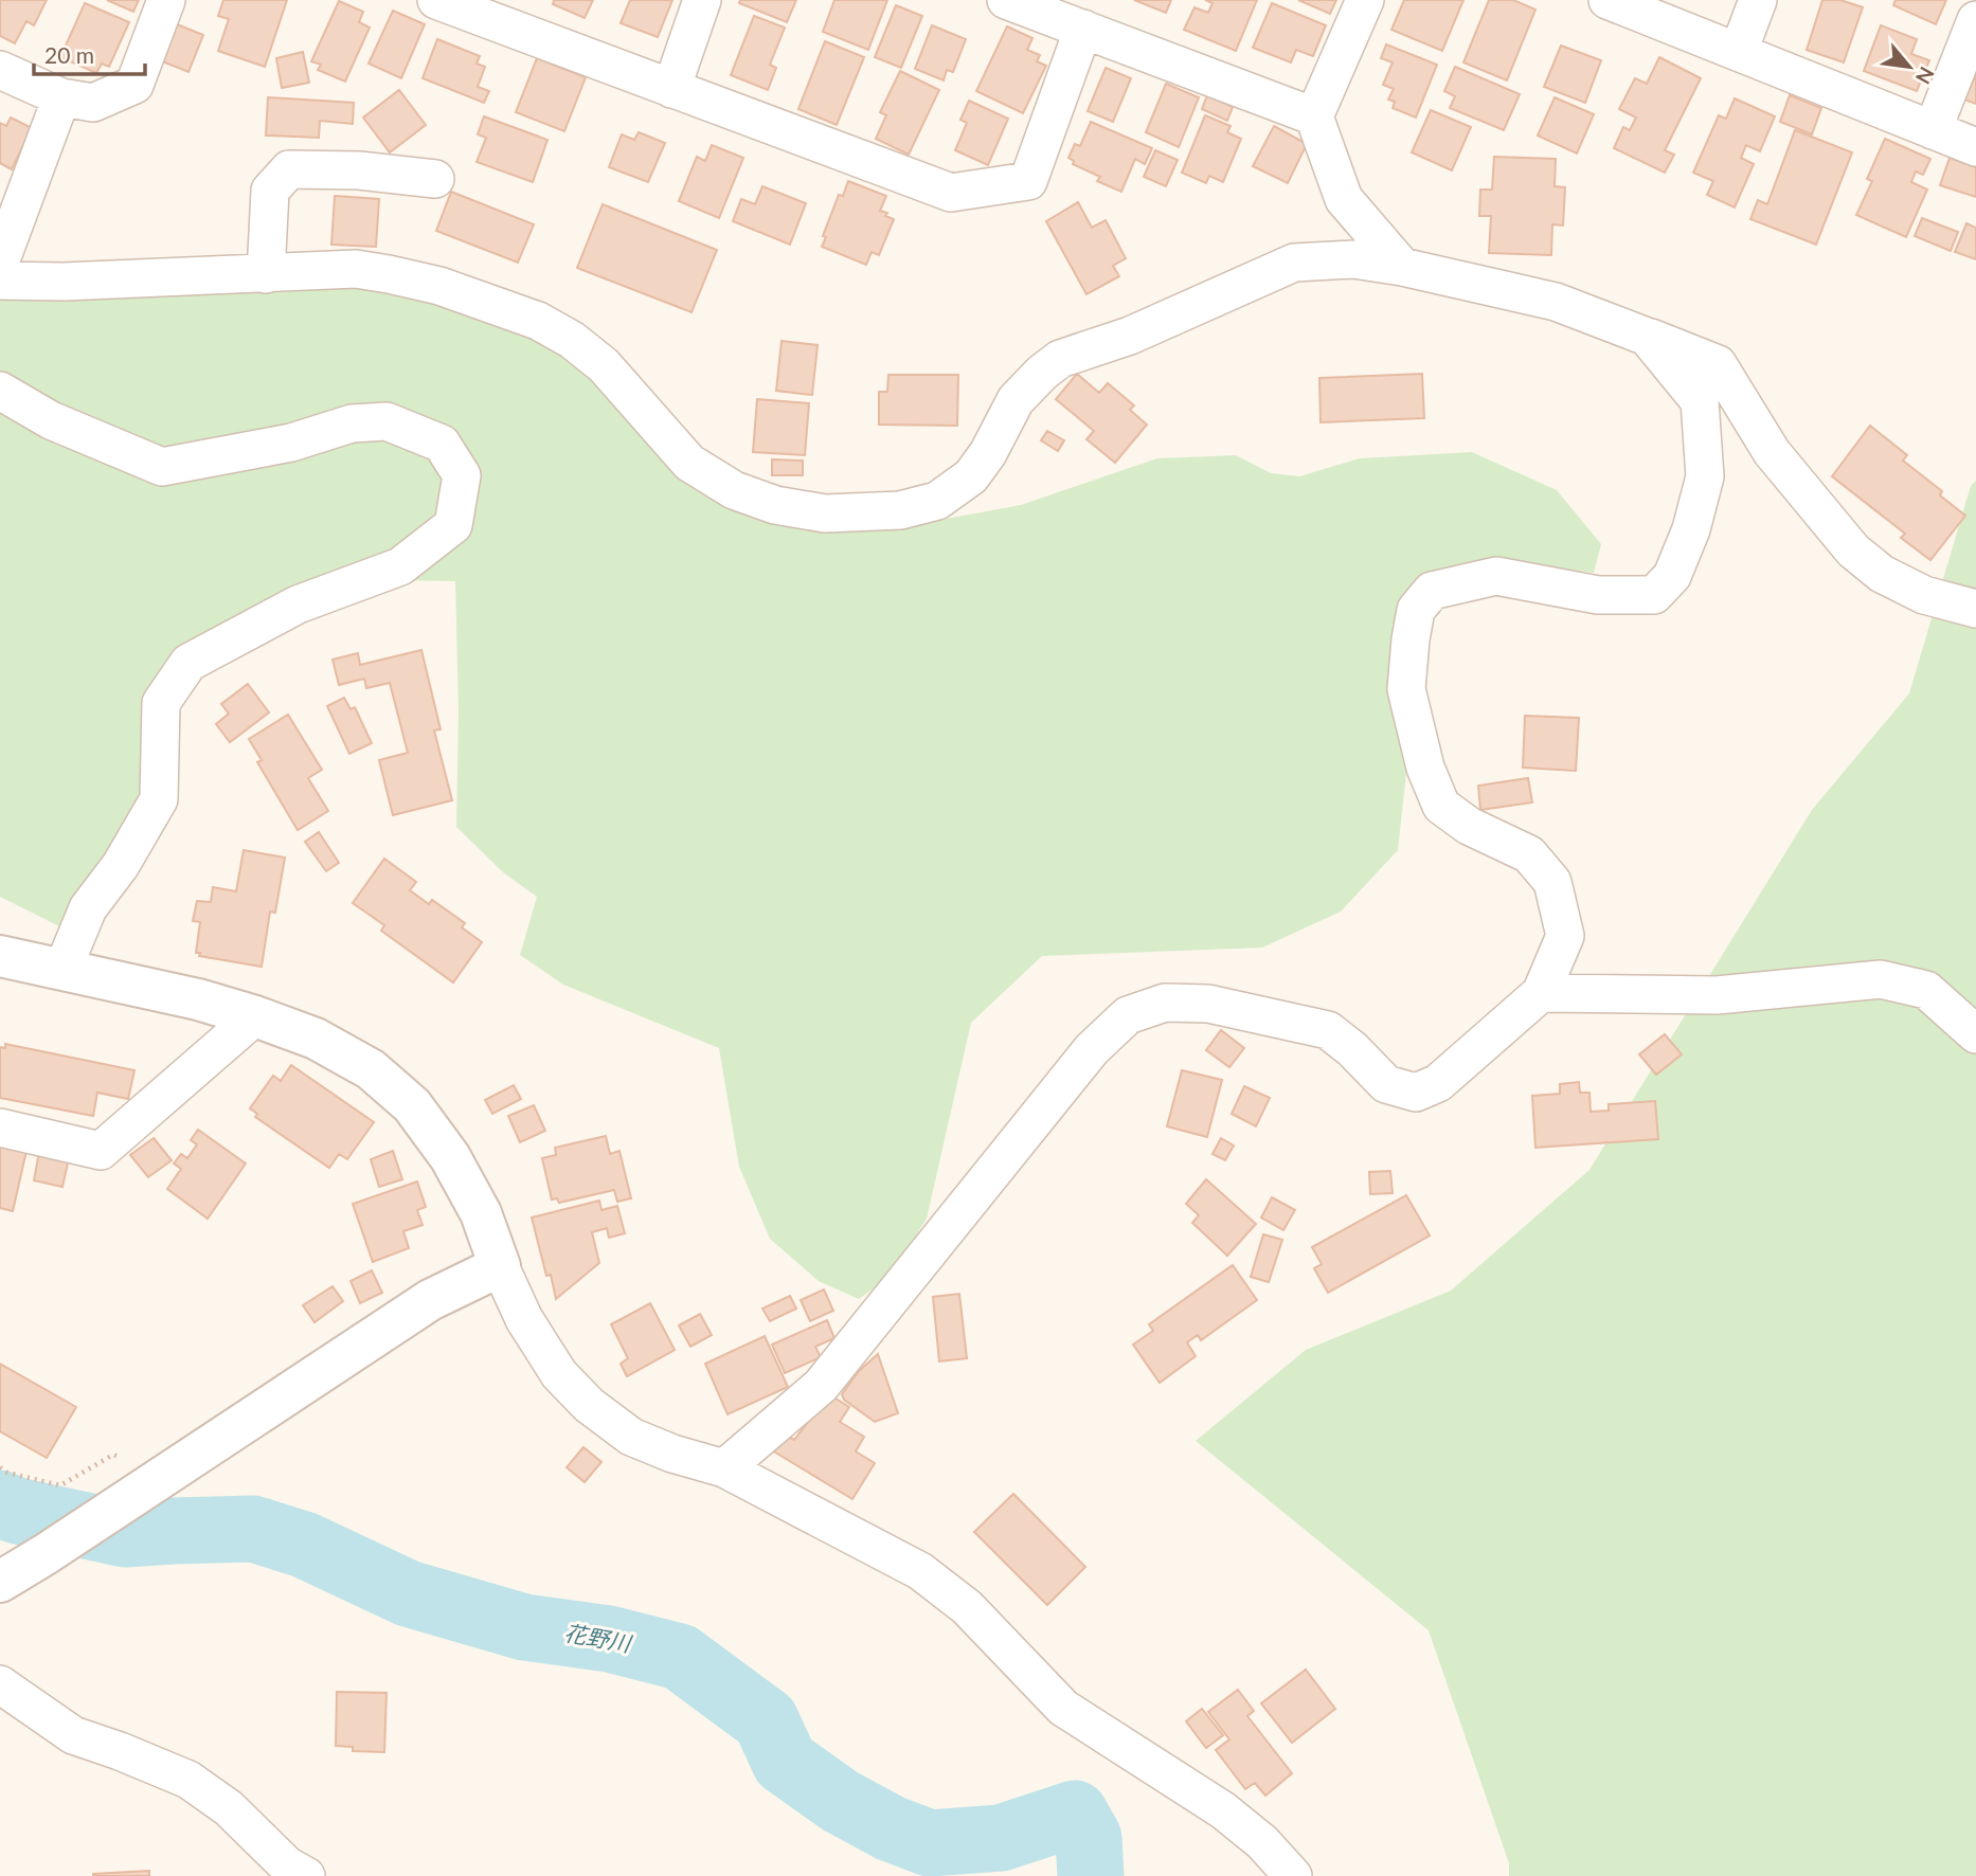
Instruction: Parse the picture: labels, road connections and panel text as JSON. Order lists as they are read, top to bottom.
{
  "water": ["花野川"],
  "scale_bar": "20 m",
  "north": "bottom right"
}
